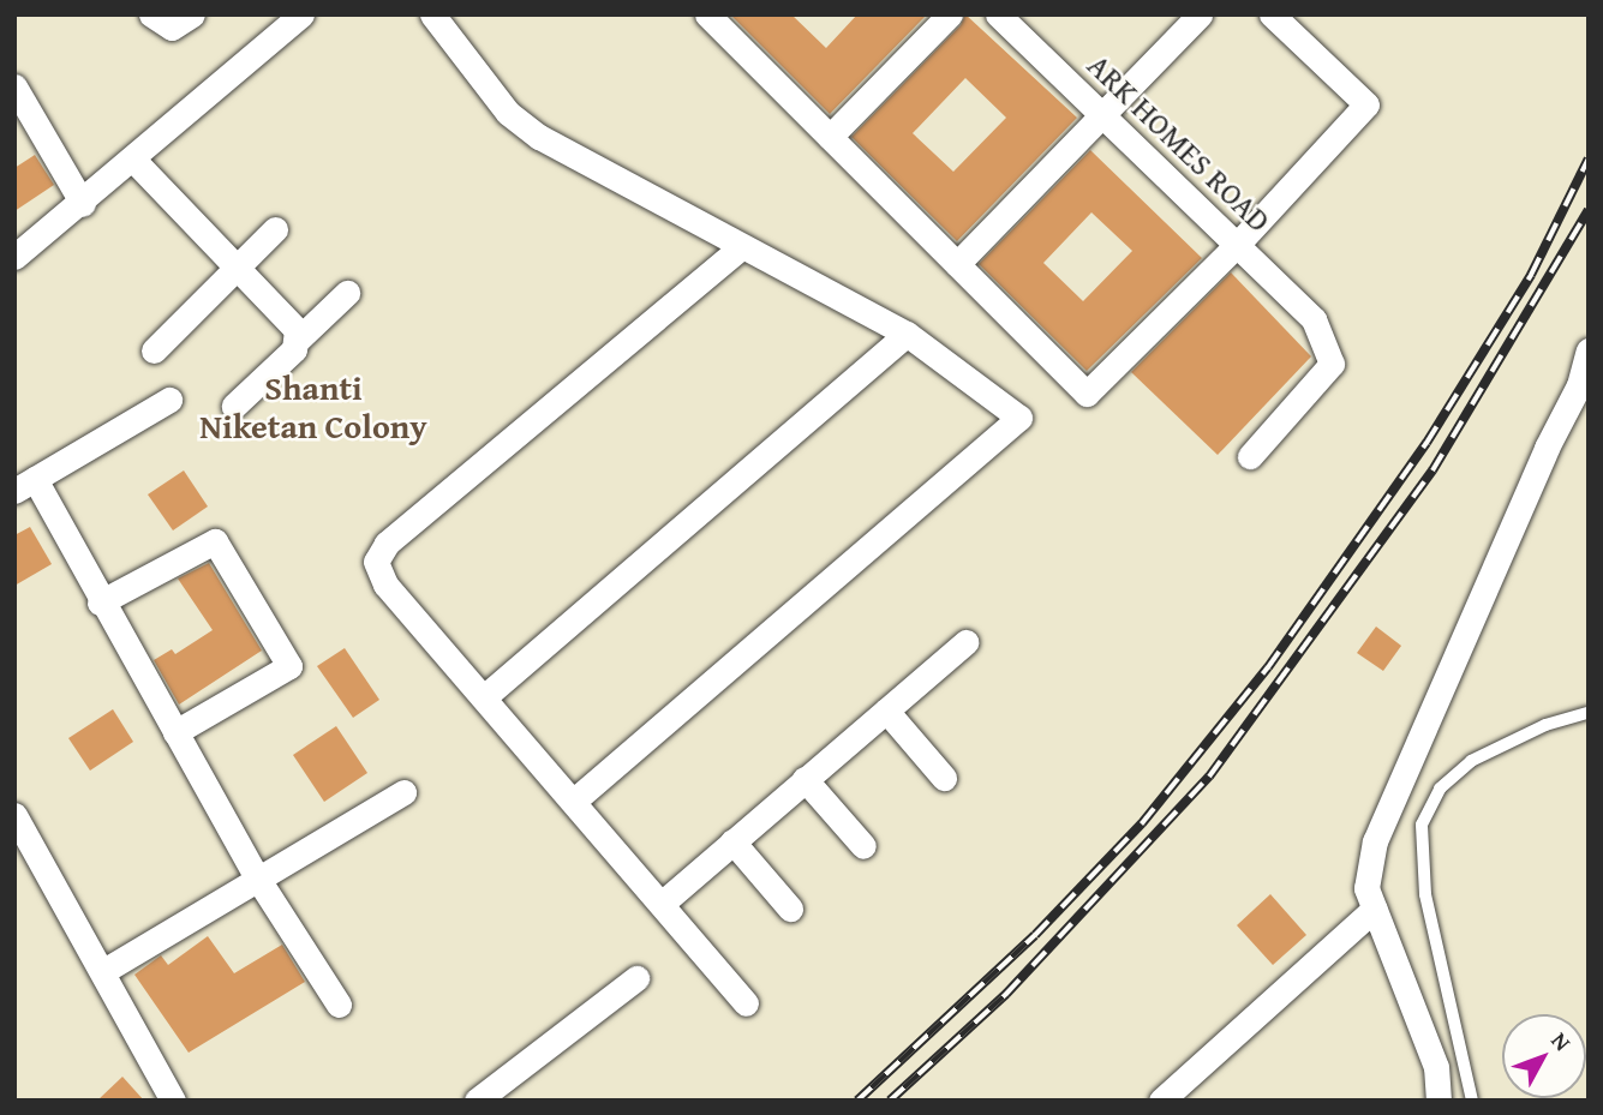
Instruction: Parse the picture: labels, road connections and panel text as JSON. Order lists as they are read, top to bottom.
{
  "streets": {
    "street": ["ARK HOMES ROAD"]
  },
  "districts": ["Shanti Niketan Colony"],
  "north": "top right"
}
